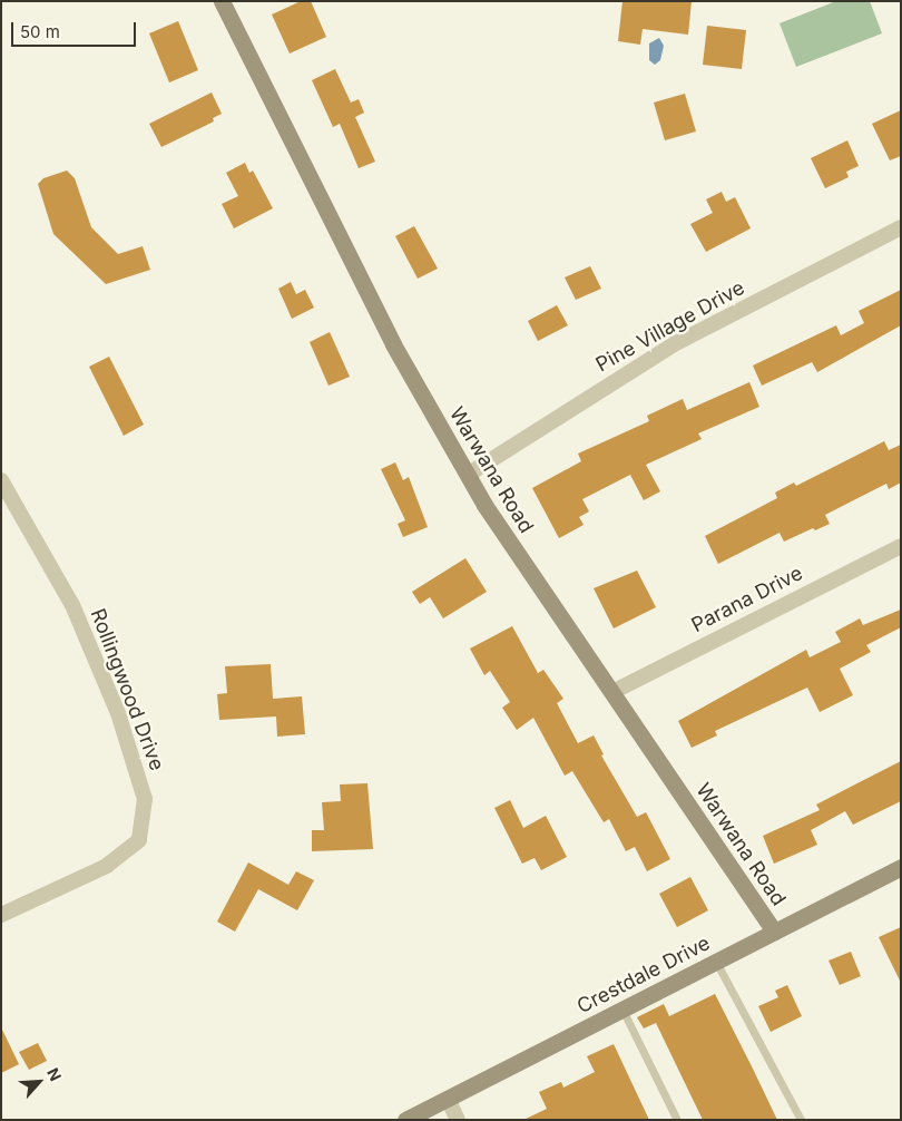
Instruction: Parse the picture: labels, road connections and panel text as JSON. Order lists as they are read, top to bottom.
{
  "streets": {
    "street": [
      "Pine Village Drive",
      "Warwana Road",
      "Parana Drive",
      "Rollingwood Drive",
      "Crestdale Drive"
    ]
  },
  "crossings": [
    ["Pine Village Drive", "Warwana Road"],
    ["Warwana Road", "Parana Drive"],
    ["Warwana Road", "Crestdale Drive"]
  ],
  "scale_bar": "50 m",
  "north": "top right"
}
